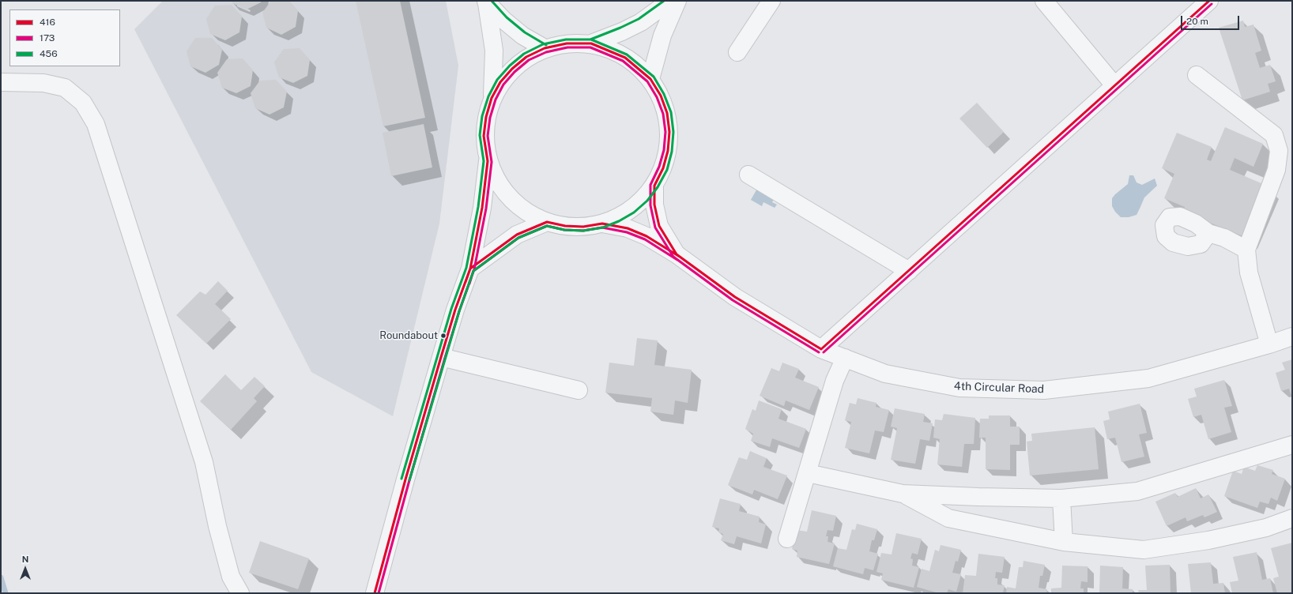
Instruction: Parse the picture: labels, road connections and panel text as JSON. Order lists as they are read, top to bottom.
{
  "streets": {
    "street": ["4th Circular Road"]
  },
  "places": ["Roundabout"],
  "lines": ["transit line 416", "transit line 456", "transit line 173"],
  "legend": ["416", "173", "456"],
  "scale_bar": "20 m",
  "north": "top"
}
